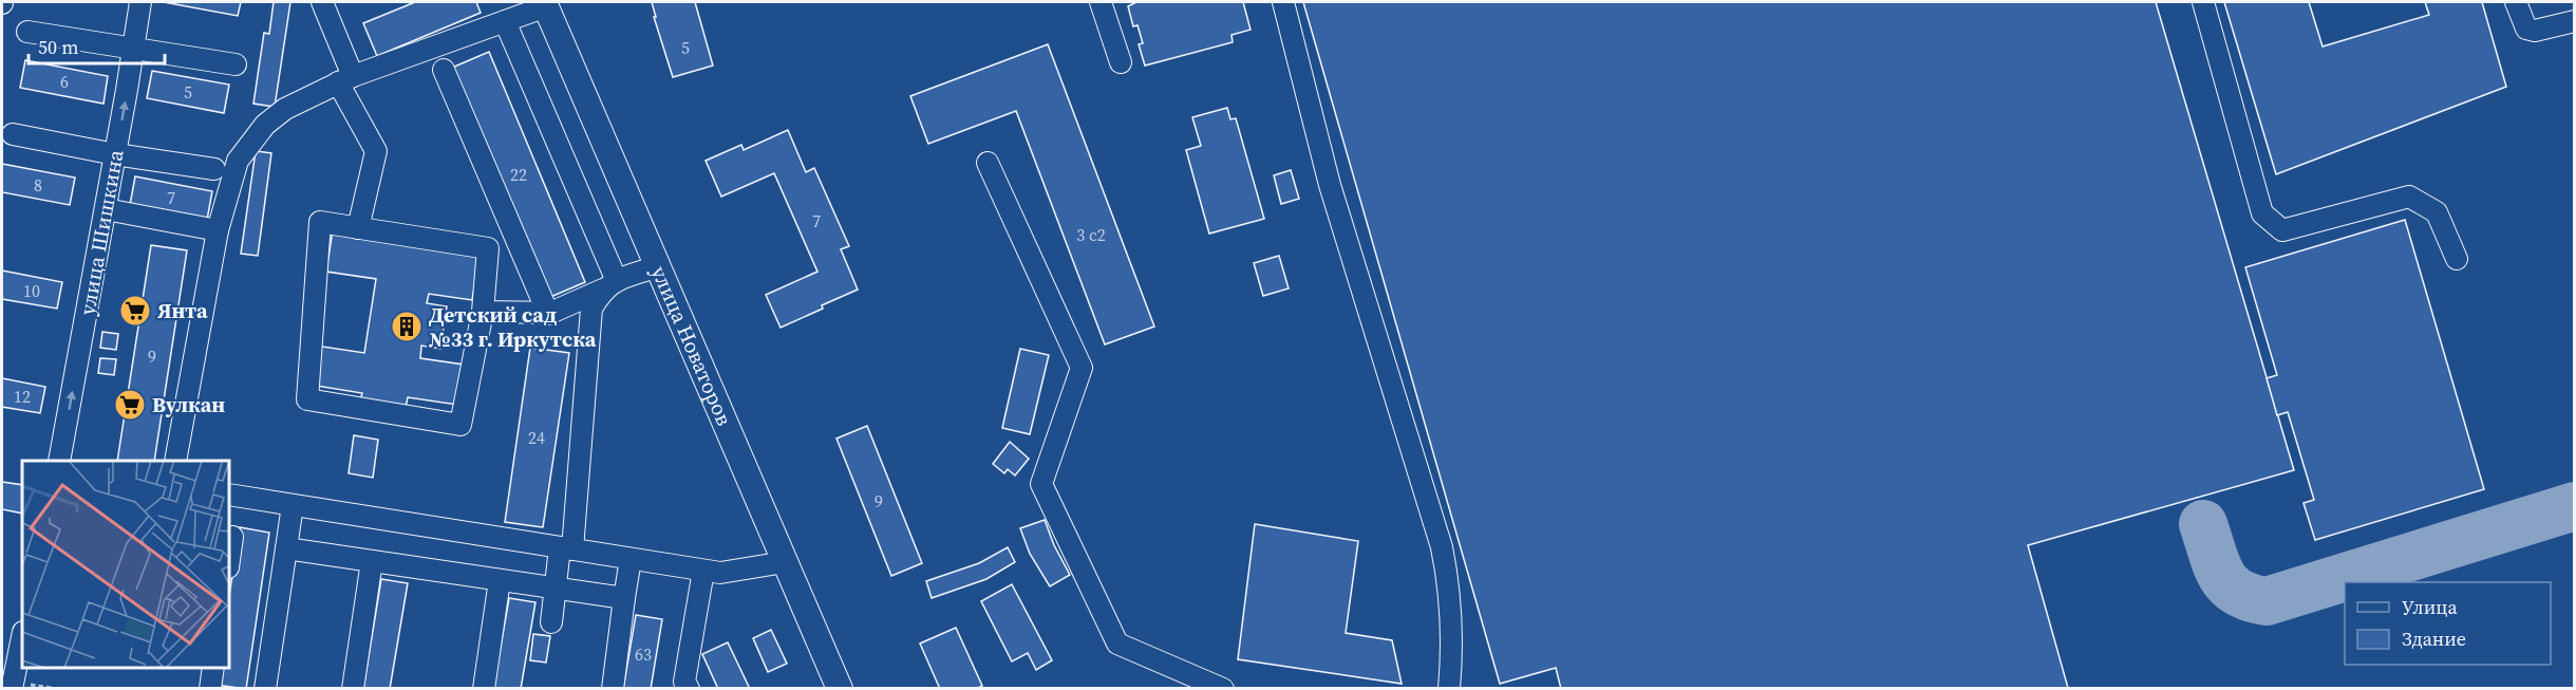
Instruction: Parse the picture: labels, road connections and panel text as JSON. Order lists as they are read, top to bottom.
{
  "streets": {
    "main road": ["улица Новаторов"],
    "street": ["улица Шишкина"]
  },
  "places": {
    "supermarket": ["Янта", "Вулкан"],
    "building": ["Детский сад №33 г. Иркутска"]
  },
  "house_numbers": [
    "5",
    "6",
    "5",
    "22",
    "8",
    "7",
    "7",
    "3 с2",
    "10",
    "9",
    "12",
    "24",
    "9",
    "63"
  ],
  "legend": ["Улица", "Здание"],
  "scale_bar": "50 m"
}
